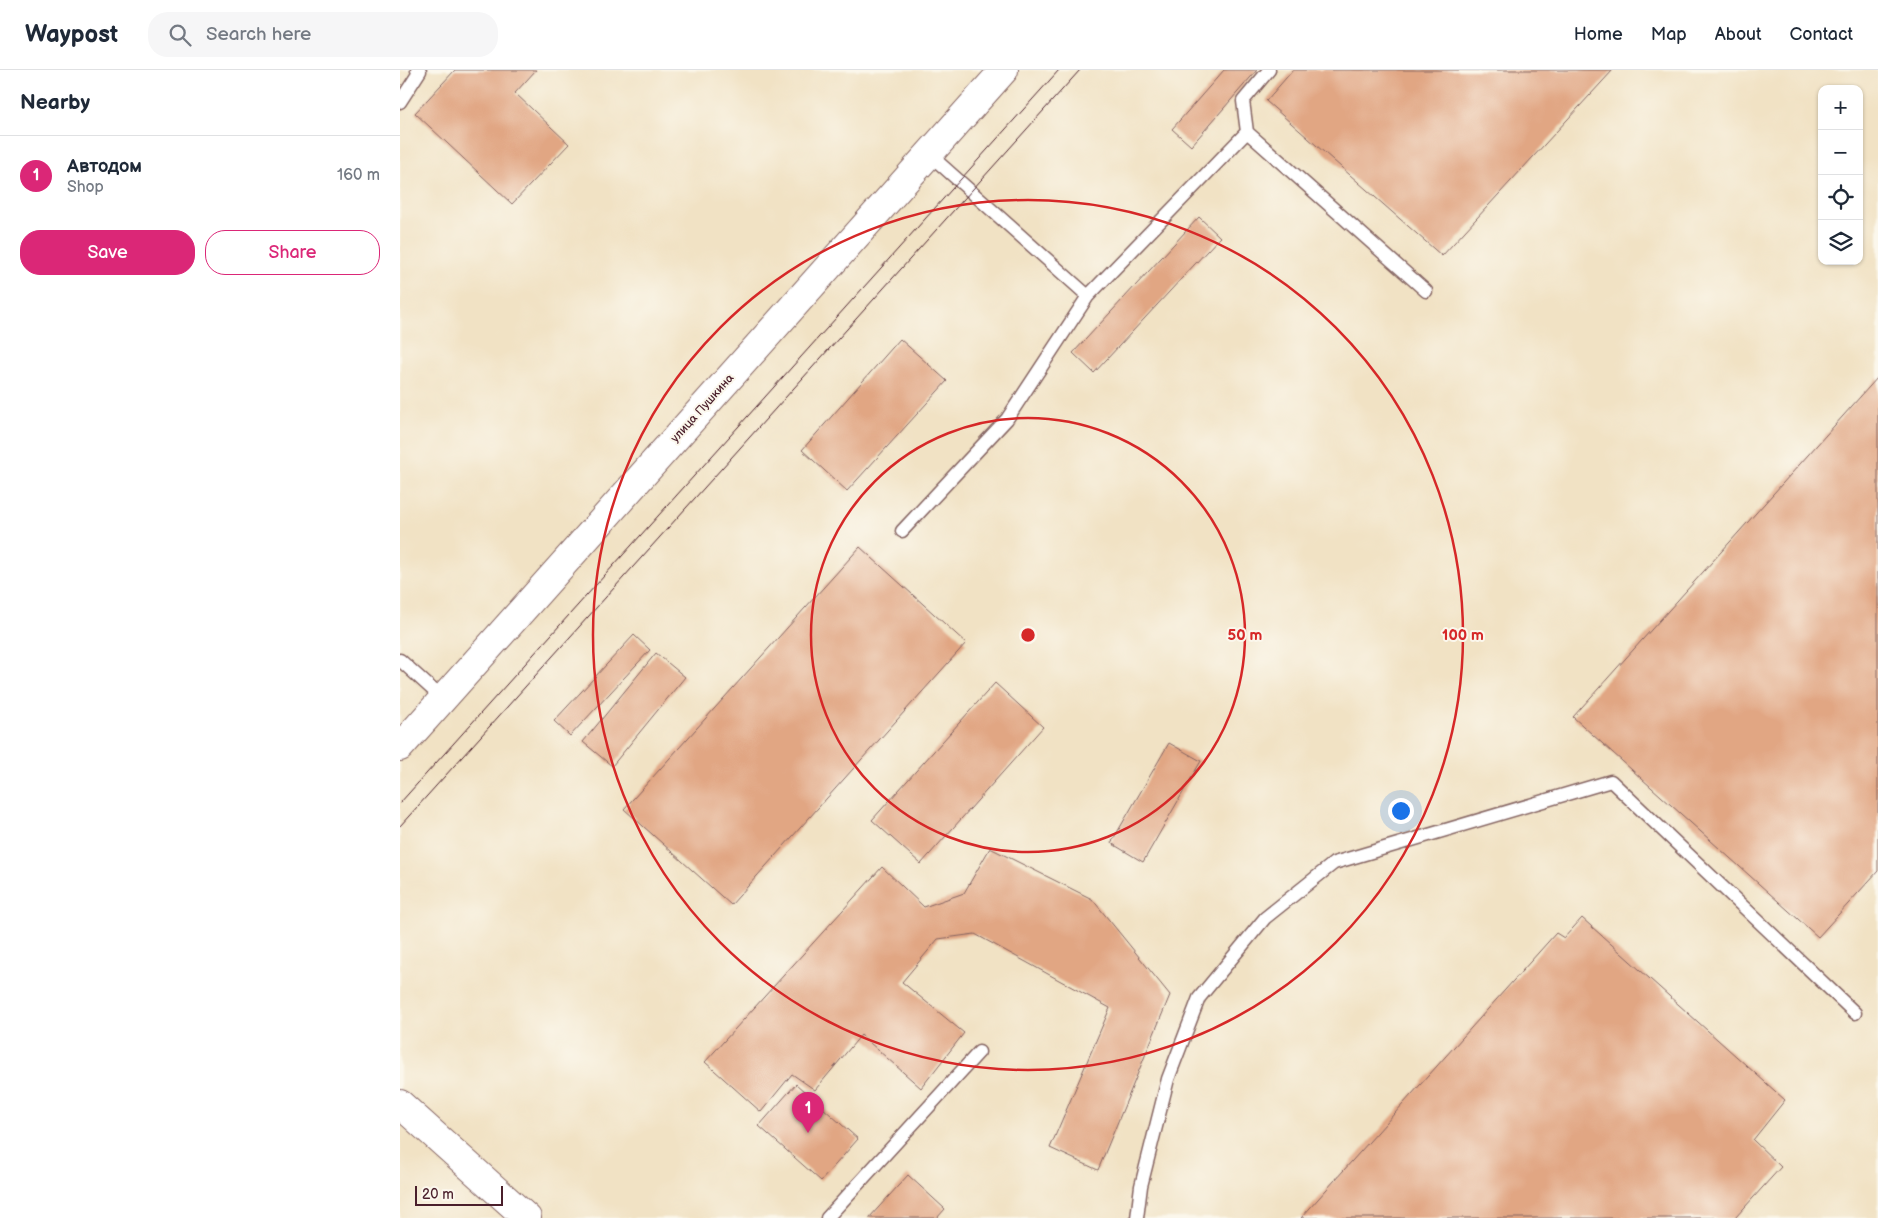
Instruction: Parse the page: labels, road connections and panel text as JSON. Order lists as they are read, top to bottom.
{
  "streets": {
    "street": ["улица Пушкина"]
  },
  "scale_bar": "20 m",
  "page": {
    "header": "Waypost",
    "search": "Search here",
    "nav": [
      "Home",
      "Map",
      "About",
      "Contact"
    ],
    "heading": "Nearby",
    "map_buttons": ["+", "−"],
    "list": [
      {
        "mark": "1",
        "name": "Автодом",
        "note": "Shop",
        "value": "160 m"
      }
    ],
    "buttons": ["Save", "Share"],
    "pins": "1",
    "scale": "20 m"
  },
  "rings": ["50 m", "100 m"]
}
